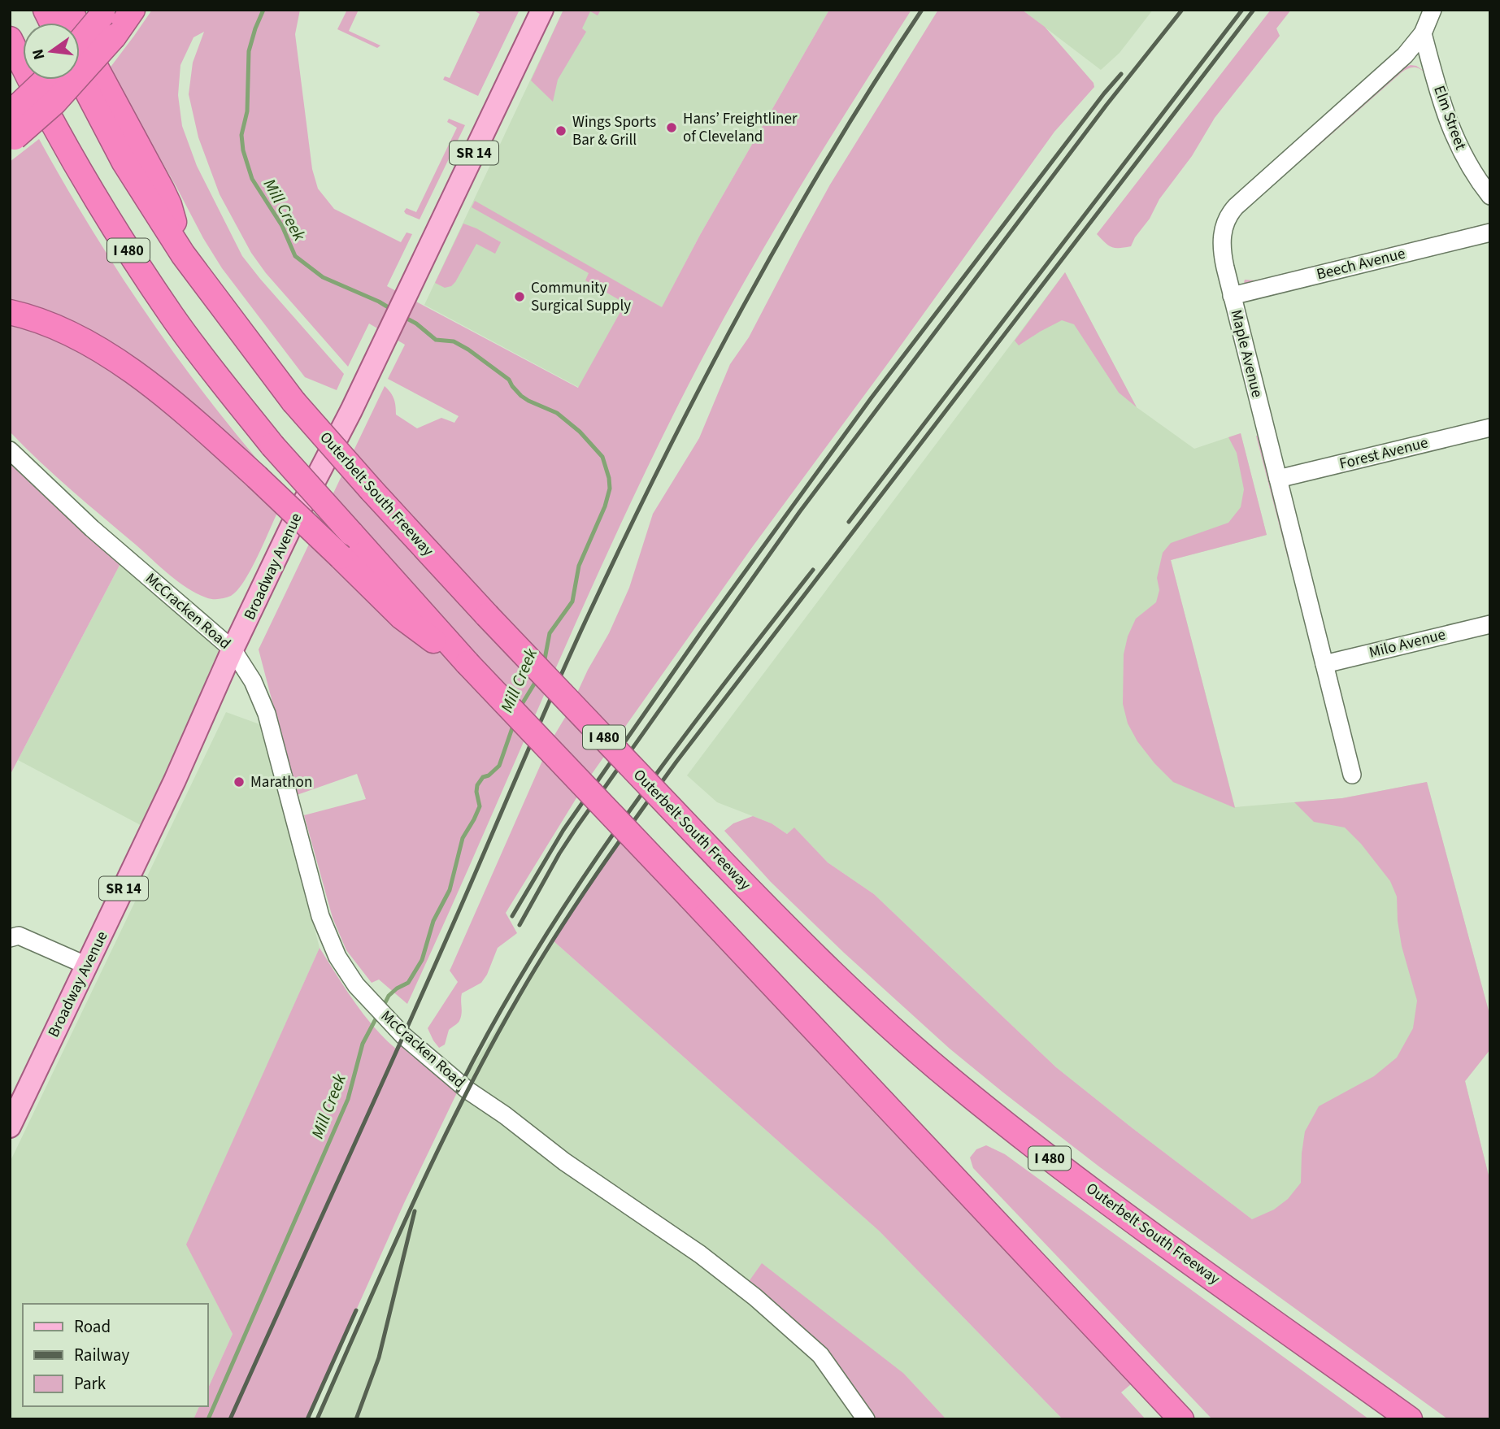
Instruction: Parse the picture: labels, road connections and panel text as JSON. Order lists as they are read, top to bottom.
{
  "streets": {
    "highway": ["I 480", "Outerbelt South Freeway"],
    "main road": ["SR 14", "Broadway Avenue"],
    "street": [
      "Elm Street",
      "Beech Avenue",
      "Maple Avenue",
      "Forest Avenue",
      "McCracken Road",
      "Milo Avenue"
    ]
  },
  "crossings": [
    ["Elm Street", "Maple Avenue"],
    ["Beech Avenue", "Maple Avenue"],
    ["Maple Avenue", "Forest Avenue"],
    ["Maple Avenue", "Milo Avenue"],
    ["Broadway Avenue", "McCracken Road"]
  ],
  "water": ["Mill Creek"],
  "places": [
    "Hans’ Freightliner of Cleveland",
    "Wings Sports Bar & Grill",
    "Community Surgical Supply",
    "Marathon"
  ],
  "legend": ["Road", "Railway", "Park"],
  "north": "left"
}
